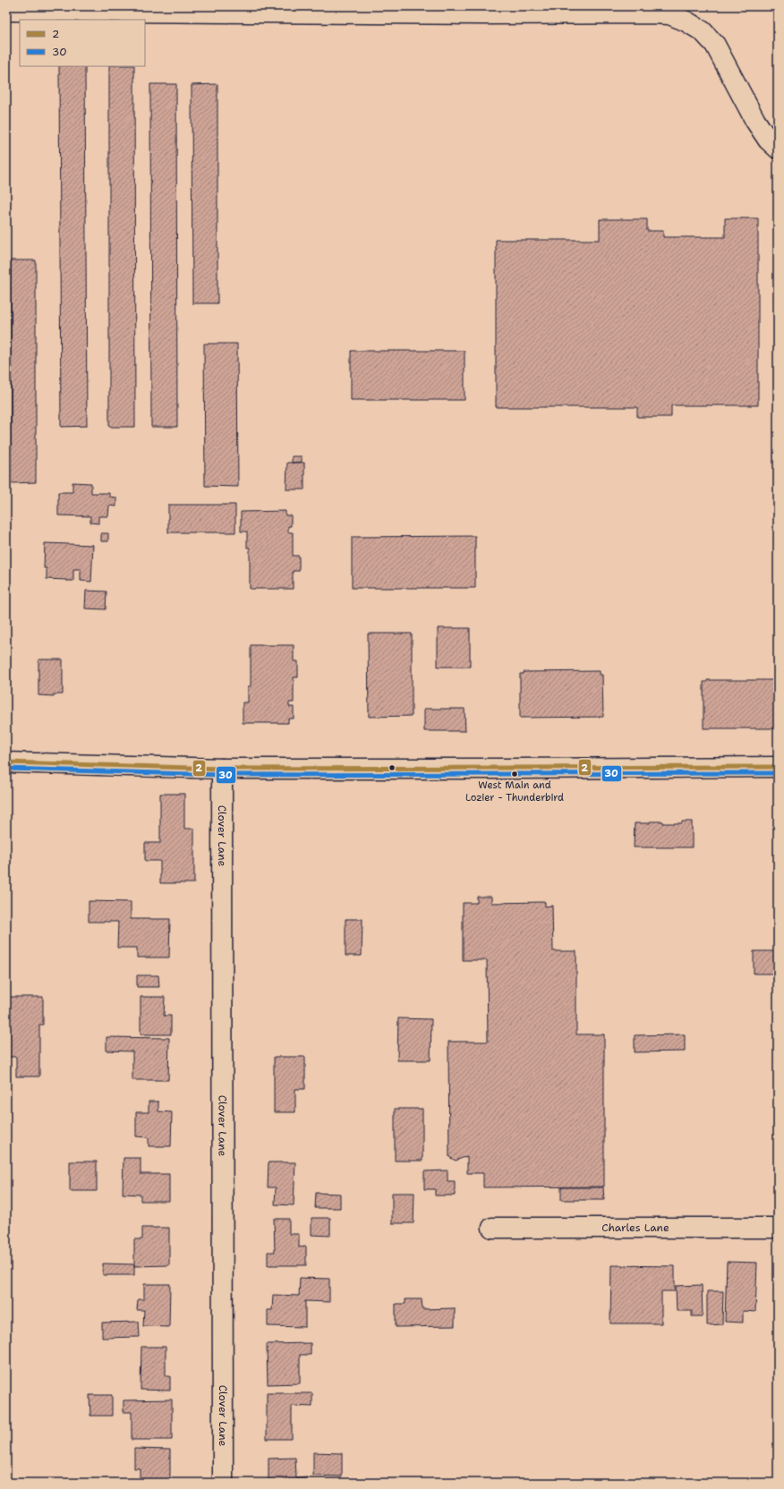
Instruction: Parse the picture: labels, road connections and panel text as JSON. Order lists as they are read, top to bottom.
{
  "streets": {
    "street": ["Clover Lane", "Charles Lane"]
  },
  "places": ["West Main and Lozier - Thunderbird"],
  "lines": ["transit line 2", "transit line 30"],
  "legend": ["2", "30"]
}
